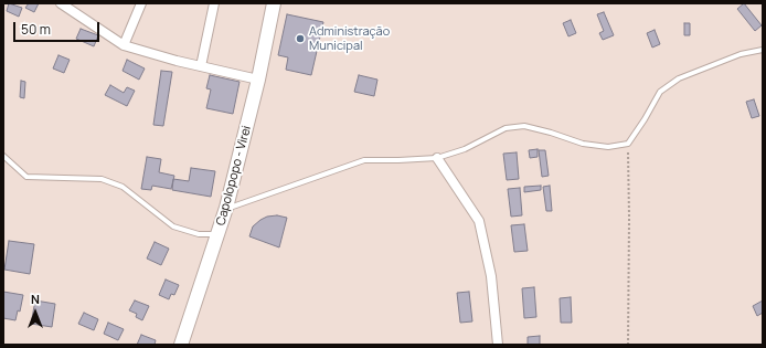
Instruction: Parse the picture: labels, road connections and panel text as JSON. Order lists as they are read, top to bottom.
{
  "streets": {
    "street": ["Capolopopo - Virei"]
  },
  "places": ["Administração Municipal"],
  "scale_bar": "50 m",
  "north": "top"
}
